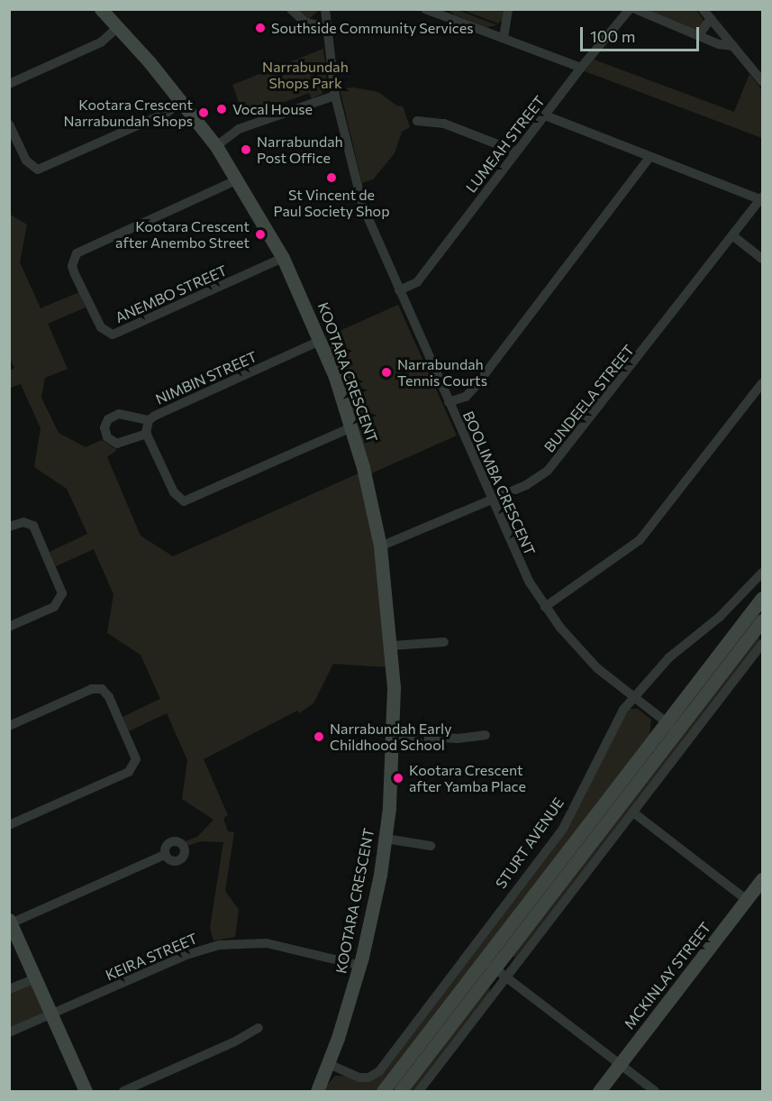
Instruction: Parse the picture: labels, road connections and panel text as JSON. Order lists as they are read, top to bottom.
{
  "streets": {
    "street": [
      "LUMEAH STREET",
      "ANEMBO STREET",
      "KOOTARA CRESCENT",
      "NIMBIN STREET",
      "BUNDEELA STREET",
      "BOOLIMBA CRESCENT",
      "STURT AVENUE",
      "KEIRA STREET",
      "MCKINLAY STREET"
    ]
  },
  "crossings": [
    ["LUMEAH STREET", "BOOLIMBA CRESCENT"],
    ["ANEMBO STREET", "KOOTARA CRESCENT"],
    ["KOOTARA CRESCENT", "NIMBIN STREET"],
    ["KOOTARA CRESCENT", "BUNDEELA STREET"],
    ["KOOTARA CRESCENT", "STURT AVENUE"],
    ["KOOTARA CRESCENT", "KEIRA STREET"],
    ["BUNDEELA STREET", "BOOLIMBA CRESCENT"],
    ["BOOLIMBA CRESCENT", "STURT AVENUE"]
  ],
  "parks": ["Narrabundah Shops Park"],
  "places": [
    "Southside Community Services",
    "Vocal House",
    "Kootara Crescent Narrabundah Shops",
    "Narrabundah Post Office",
    "St Vincent de Paul Society Shop",
    "Kootara Crescent after Anembo Street",
    "Narrabundah Tennis Courts",
    "Narrabundah Early Childhood School",
    "Kootara Crescent after Yamba Place"
  ],
  "scale_bar": "100 m"
}
